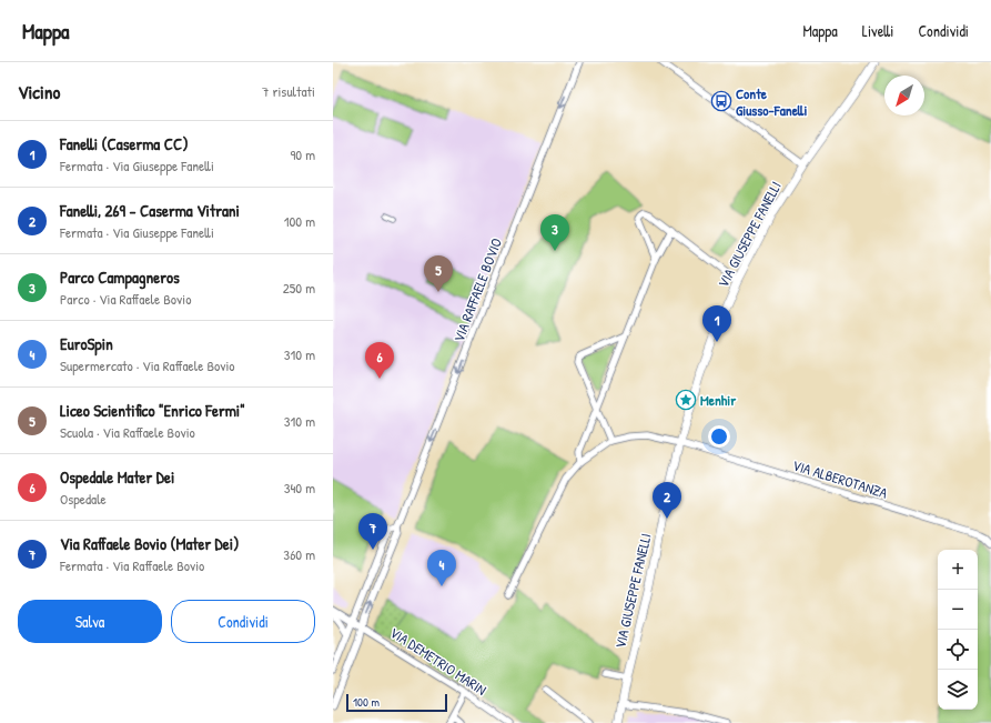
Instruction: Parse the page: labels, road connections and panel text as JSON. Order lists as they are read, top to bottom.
{
  "streets": {
    "street": [
      "VIA GIUSEPPE FANELLI",
      "VIA RAFFAELE BOVIO",
      "VIA ALBEROTANZA",
      "VIA DEMETRIO MARIN"
    ]
  },
  "crossings": [
    ["VIA GIUSEPPE FANELLI", "VIA ALBEROTANZA"],
    ["VIA RAFFAELE BOVIO", "VIA DEMETRIO MARIN"]
  ],
  "places": {
    "bus stop": ["Conte Giusso-Fanelli"],
    "place": ["Menhir"]
  },
  "scale_bar": "100 m",
  "north": "bottom left",
  "page": {
    "header": "Mappa",
    "nav": ["Mappa", "Livelli", "Condividi"],
    "heading": ["Vicino", "7 risultati"],
    "list": [
      {
        "mark": "1",
        "name": "Fanelli (Caserma CC)",
        "note": "Fermata · Via Giuseppe Fanelli",
        "value": "90 m"
      },
      {
        "mark": "2",
        "name": "Fanelli, 269 - Caserma Vitrani",
        "note": "Fermata · Via Giuseppe Fanelli",
        "value": "100 m"
      },
      {
        "mark": "3",
        "name": "Parco Campagneros",
        "note": "Parco · Via Raffaele Bovio",
        "value": "250 m"
      },
      {
        "mark": "4",
        "name": "EuroSpin",
        "note": "Supermercato · Via Raffaele Bovio",
        "value": "310 m"
      },
      {
        "mark": "5",
        "name": "Liceo Scientifico \"Enrico Fermi\"",
        "note": "Scuola · Via Raffaele Bovio",
        "value": "310 m"
      },
      {
        "mark": "6",
        "name": "Ospedale Mater Dei",
        "note": "Ospedale",
        "value": "340 m"
      },
      {
        "mark": "7",
        "name": "Via Raffaele Bovio (Mater Dei)",
        "note": "Fermata · Via Raffaele Bovio",
        "value": "360 m"
      }
    ],
    "pins": [
      "3",
      "5",
      "1",
      "6",
      "2",
      "7",
      "4"
    ],
    "map_buttons": ["+", "−"],
    "buttons": ["Salva", "Condividi"],
    "scale": "100 m"
  }
}
